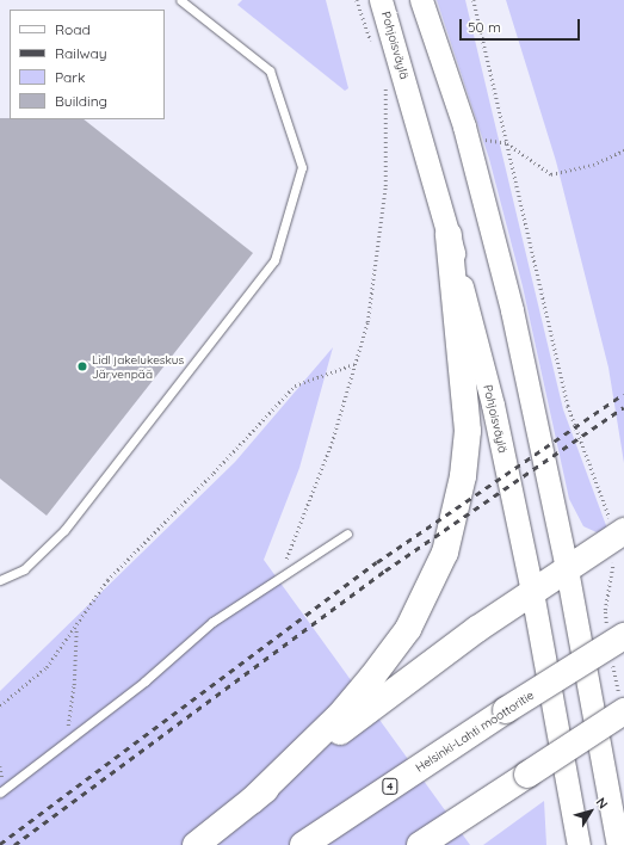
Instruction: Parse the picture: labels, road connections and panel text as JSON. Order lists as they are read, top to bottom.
{
  "streets": {
    "highway": ["Helsinki-Lahti moottoritie", "4"],
    "main road": ["Pohjoisväylä"]
  },
  "places": ["Lidl jakelukeskus Järvenpää"],
  "legend": [
    "Road",
    "Railway",
    "Park",
    "Building"
  ],
  "scale_bar": "50 m",
  "north": "top right"
}
